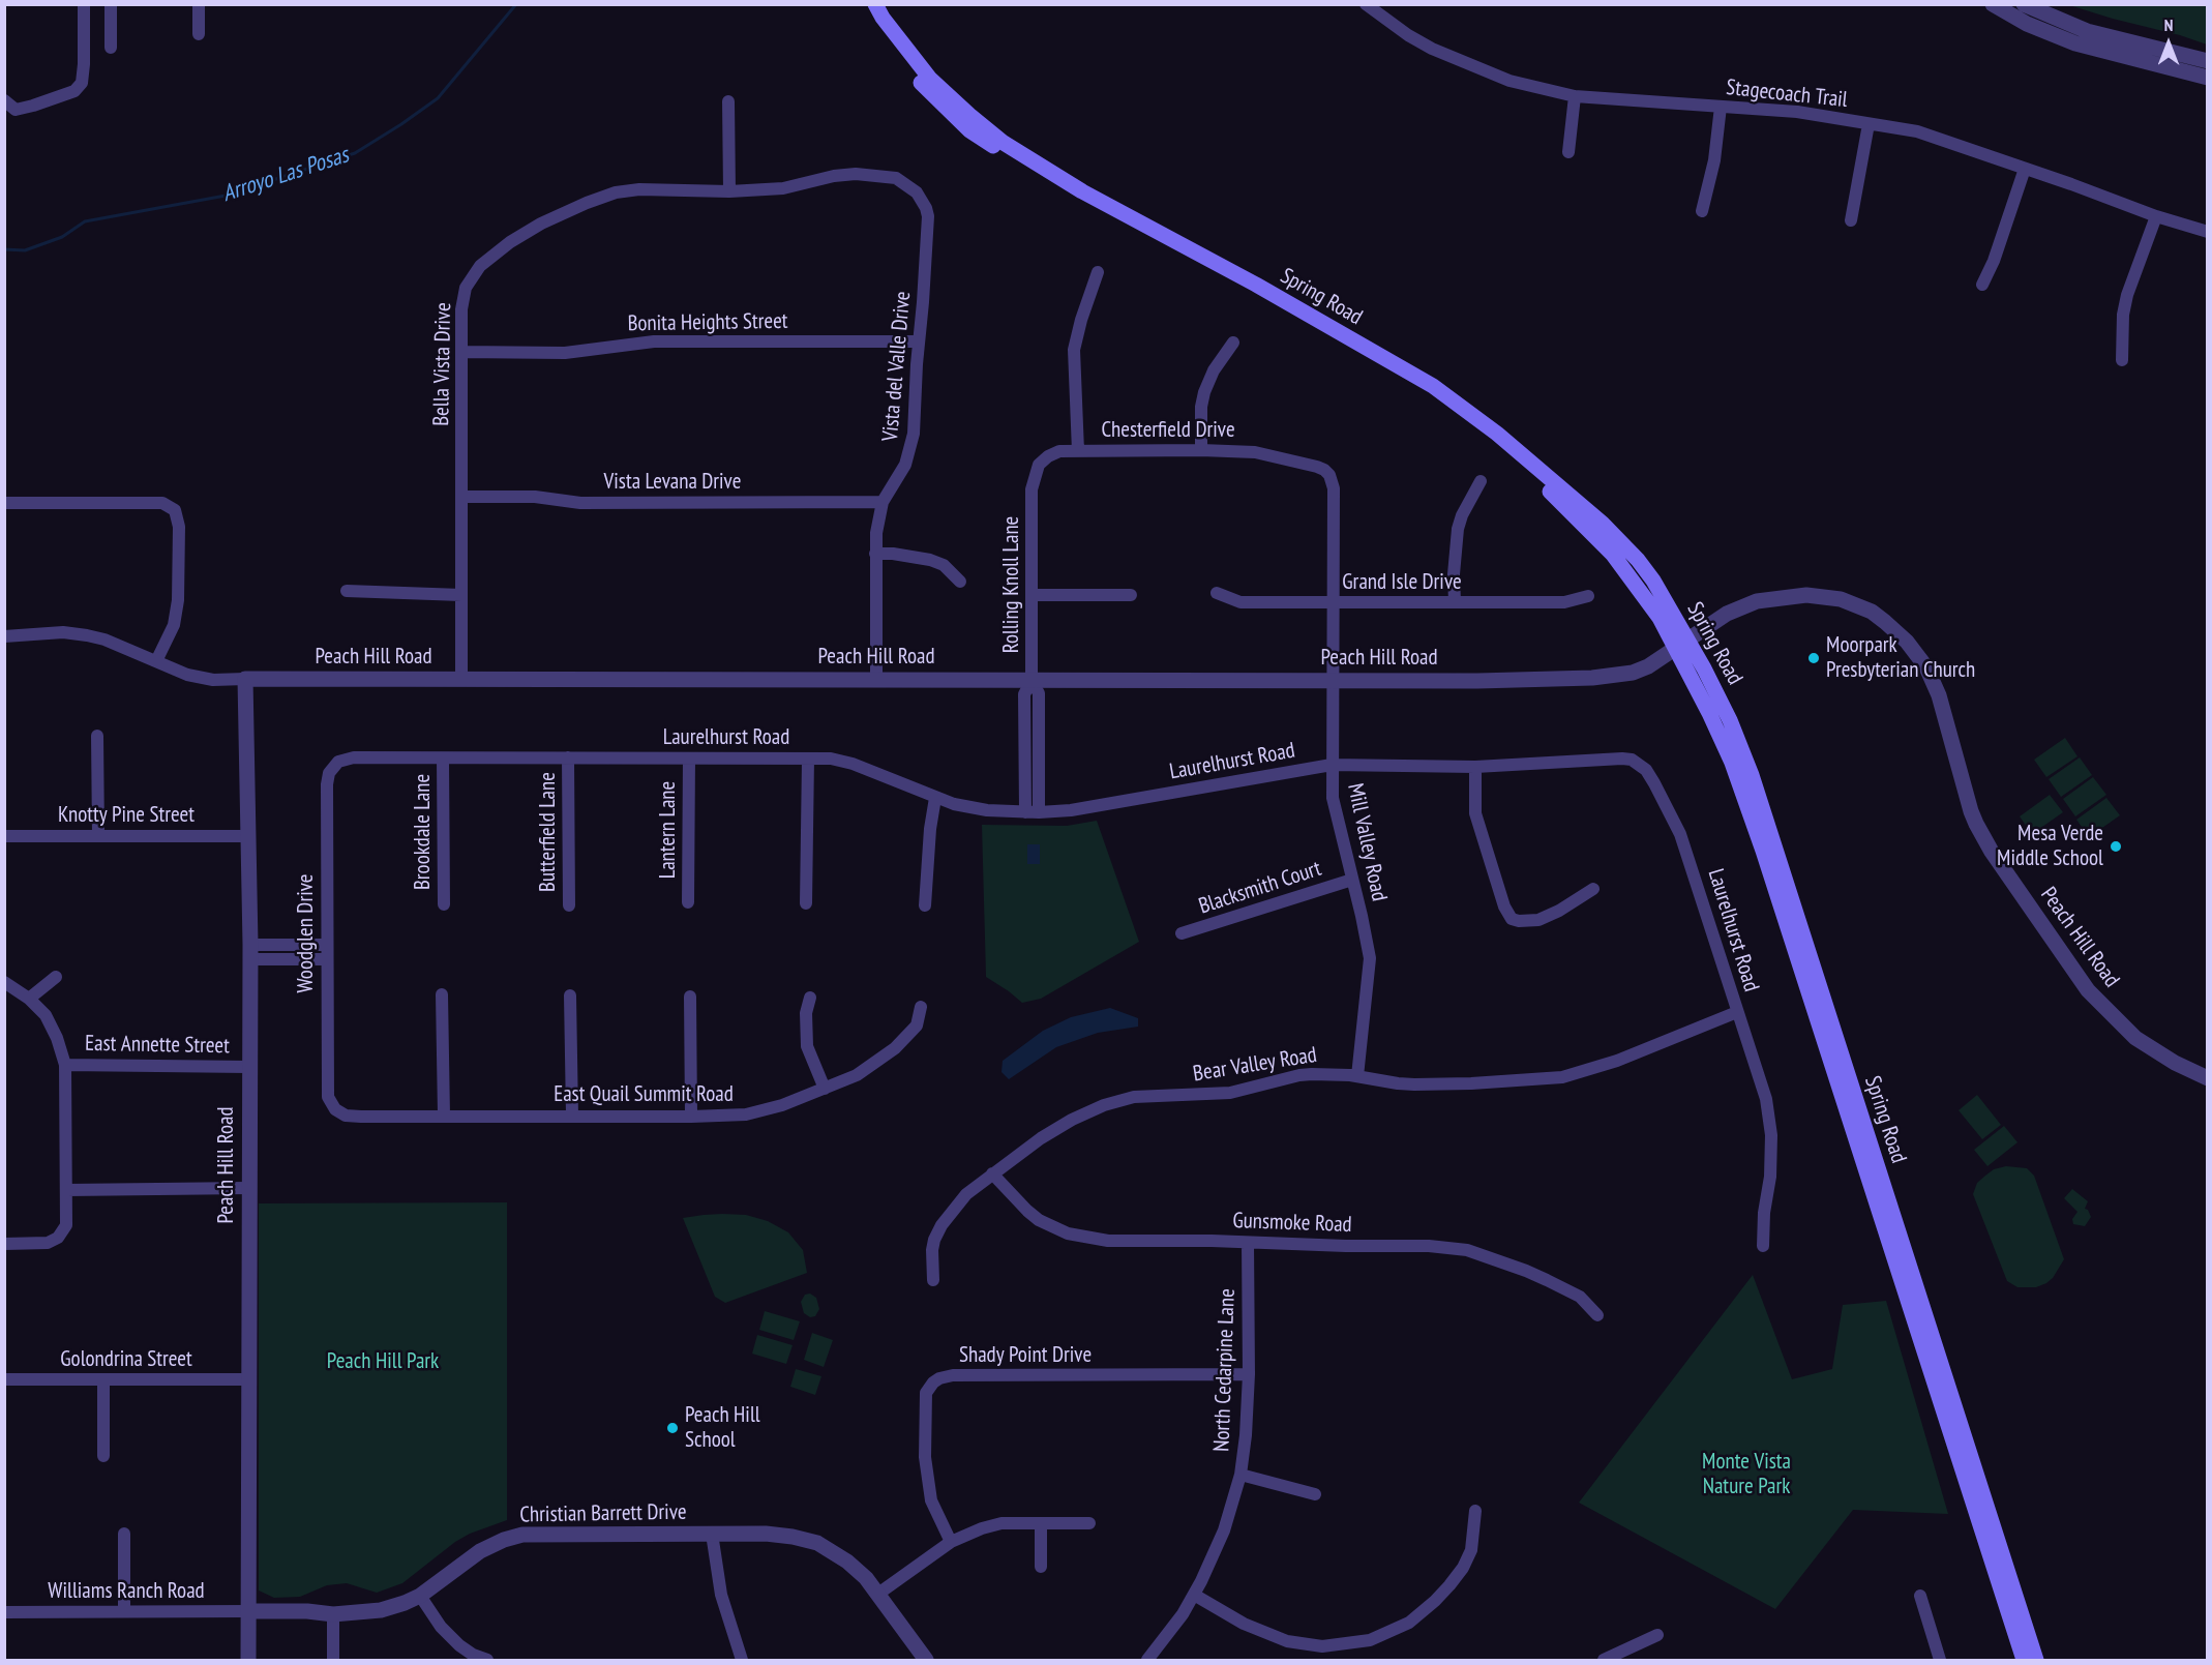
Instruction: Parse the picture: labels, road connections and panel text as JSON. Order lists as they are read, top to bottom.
{
  "streets": {
    "main road": ["Spring Road"],
    "street": [
      "Stagecoach Trail",
      "Bonita Heights Street",
      "Bella Vista Drive",
      "Vista del Valle Drive",
      "Chesterfield Drive",
      "Vista Levana Drive",
      "Grand Isle Drive",
      "Rolling Knoll Lane",
      "Peach Hill Road",
      "Laurelhurst Road",
      "Knotty Pine Street",
      "Lantern Lane",
      "Brookdale Lane",
      "Butterfield Lane",
      "Mill Valley Road",
      "Blacksmith Court",
      "Woodglen Drive",
      "East Annette Street",
      "Bear Valley Road",
      "East Quail Summit Road",
      "Gunsmoke Road",
      "Shady Point Drive",
      "Golondrina Street",
      "North Cedarpine Lane",
      "Christian Barrett Drive",
      "Williams Ranch Road"
    ]
  },
  "crossings": [
    ["Spring Road", "Peach Hill Road"],
    ["Bonita Heights Street", "Bella Vista Drive"],
    ["Bonita Heights Street", "Vista del Valle Drive"],
    ["Bella Vista Drive", "Vista del Valle Drive"],
    ["Bella Vista Drive", "Vista Levana Drive"],
    ["Bella Vista Drive", "Peach Hill Road"],
    ["Vista del Valle Drive", "Vista Levana Drive"],
    ["Vista del Valle Drive", "Peach Hill Road"],
    ["Chesterfield Drive", "Rolling Knoll Lane"],
    ["Chesterfield Drive", "Mill Valley Road"],
    ["Grand Isle Drive", "Mill Valley Road"],
    ["Rolling Knoll Lane", "Peach Hill Road"],
    ["Rolling Knoll Lane", "Laurelhurst Road"],
    ["Peach Hill Road", "Knotty Pine Street"],
    ["Peach Hill Road", "Mill Valley Road"],
    ["Peach Hill Road", "East Annette Street"],
    ["Peach Hill Road", "Golondrina Street"],
    ["Peach Hill Road", "Christian Barrett Drive"],
    ["Peach Hill Road", "Williams Ranch Road"],
    ["Laurelhurst Road", "Lantern Lane"],
    ["Laurelhurst Road", "Brookdale Lane"],
    ["Laurelhurst Road", "Butterfield Lane"],
    ["Laurelhurst Road", "Mill Valley Road"],
    ["Laurelhurst Road", "Woodglen Drive"],
    ["Laurelhurst Road", "Bear Valley Road"],
    ["Mill Valley Road", "Blacksmith Court"],
    ["Mill Valley Road", "Bear Valley Road"],
    ["Woodglen Drive", "East Quail Summit Road"],
    ["Bear Valley Road", "Gunsmoke Road"],
    ["Gunsmoke Road", "North Cedarpine Lane"],
    ["Shady Point Drive", "North Cedarpine Lane"],
    ["Christian Barrett Drive", "Williams Ranch Road"]
  ],
  "water": ["Arroyo Las Posas"],
  "parks": ["Peach Hill Park", "Monte Vista Nature Park"],
  "places": ["Moorpark Presbyterian Church", "Mesa Verde Middle School", "Peach Hill School"],
  "north": "top"
}
